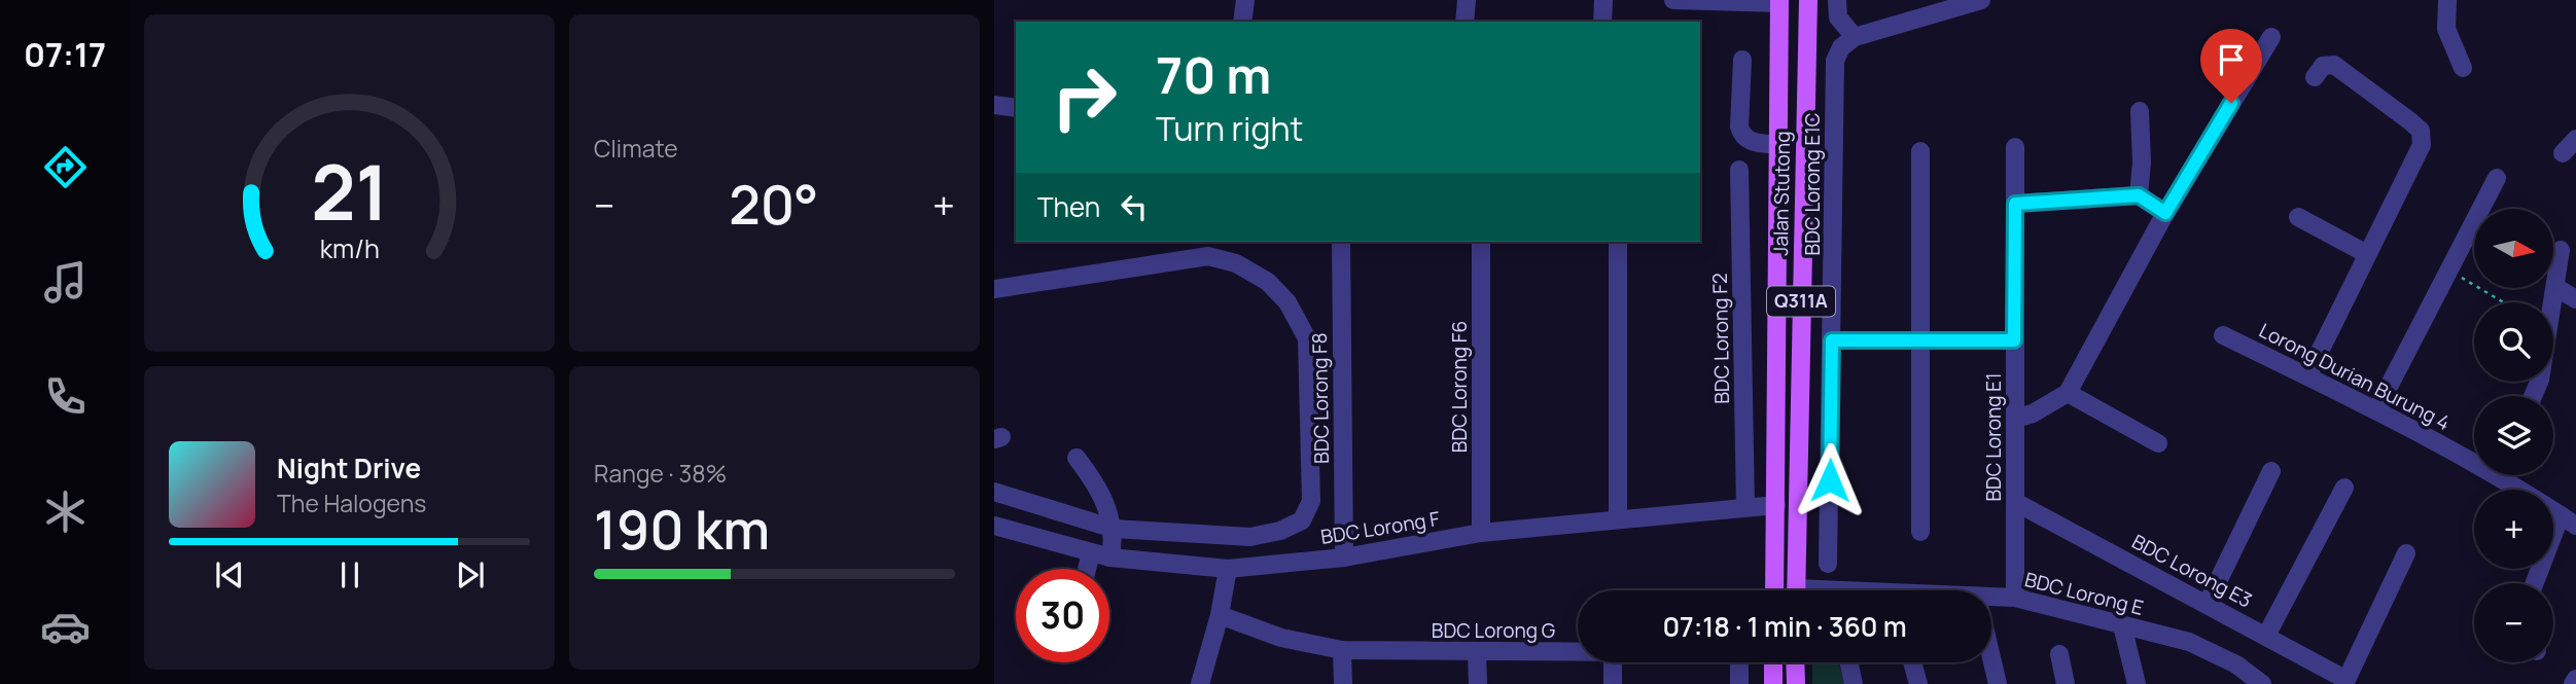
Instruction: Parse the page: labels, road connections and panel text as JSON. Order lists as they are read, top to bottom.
{
  "streets": {
    "main road": ["Jalan Stutong", "Q311A"],
    "street": [
      "BDC Lorong E1C",
      "BDC Lorong F2",
      "Lorong Durian Burung 4",
      "BDC Lorong F6",
      "BDC Lorong F8",
      "BDC Lorong E1",
      "BDC Lorong F",
      "BDC Lorong E3",
      "BDC Lorong E",
      "BDC Lorong G"
    ]
  },
  "crossings": [
    ["Jalan Stutong", "BDC Lorong F"],
    ["BDC Lorong F2", "BDC Lorong F"],
    ["BDC Lorong F6", "BDC Lorong F"],
    ["BDC Lorong F8", "BDC Lorong F"],
    ["BDC Lorong E1", "BDC Lorong E3"],
    ["BDC Lorong E1", "BDC Lorong E"]
  ],
  "north": "right",
  "page": {
    "tabs": "07:17",
    "tile": [
      "Climate",
      ["Range · 38%", "190 km"]
    ],
    "turn": ["70 m", "Turn right"],
    "then": "Then",
    "heat": ["−", "20°", "+"],
    "map_buttons": ["+", "−"],
    "song": ["Night Drive", "The Halogens"],
    "limit": "30",
    "trip": "07:18 · 1 min · 360 m",
    "gauge": ["21", "km/h"]
  }
}
